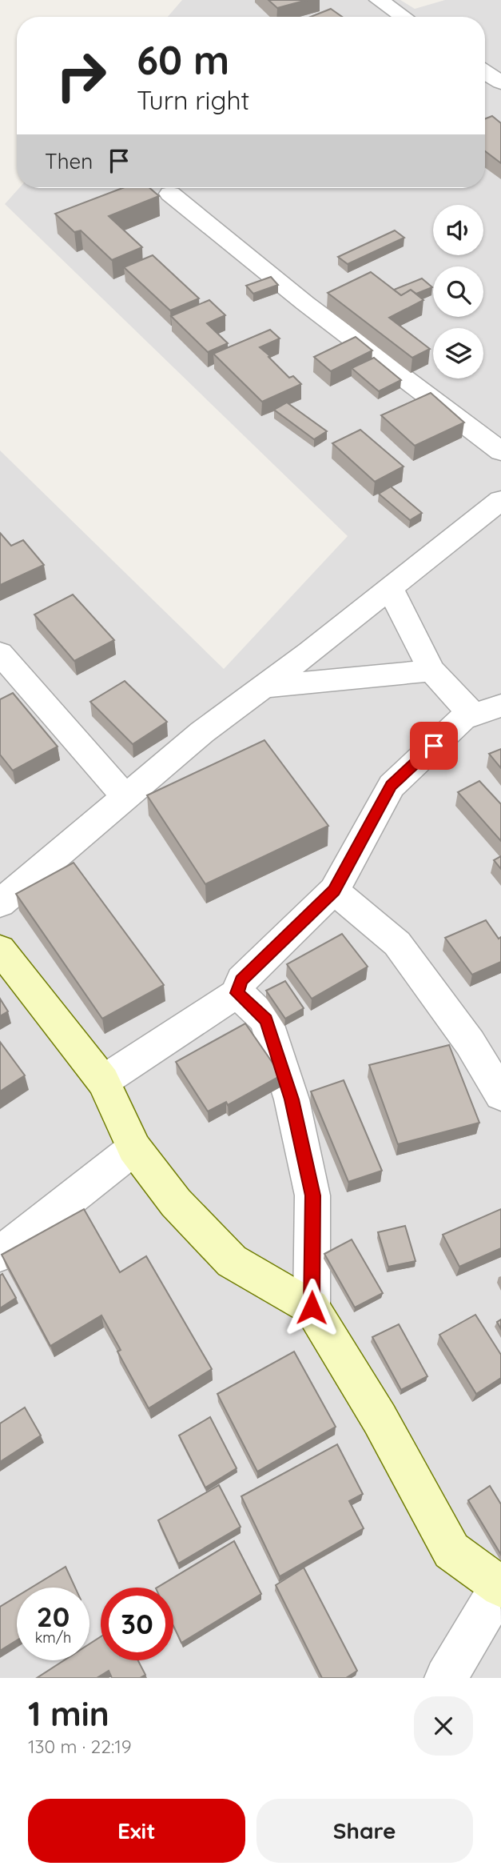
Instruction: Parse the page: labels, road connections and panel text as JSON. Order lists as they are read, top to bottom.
{
  "page": {
    "turn": ["60 m", "Turn right"],
    "then": "Then",
    "speed": "20 km/h",
    "limit": "30",
    "heading": ["1 min", "130 m · 22:19"],
    "buttons": ["Exit", "Share"]
  }
}
